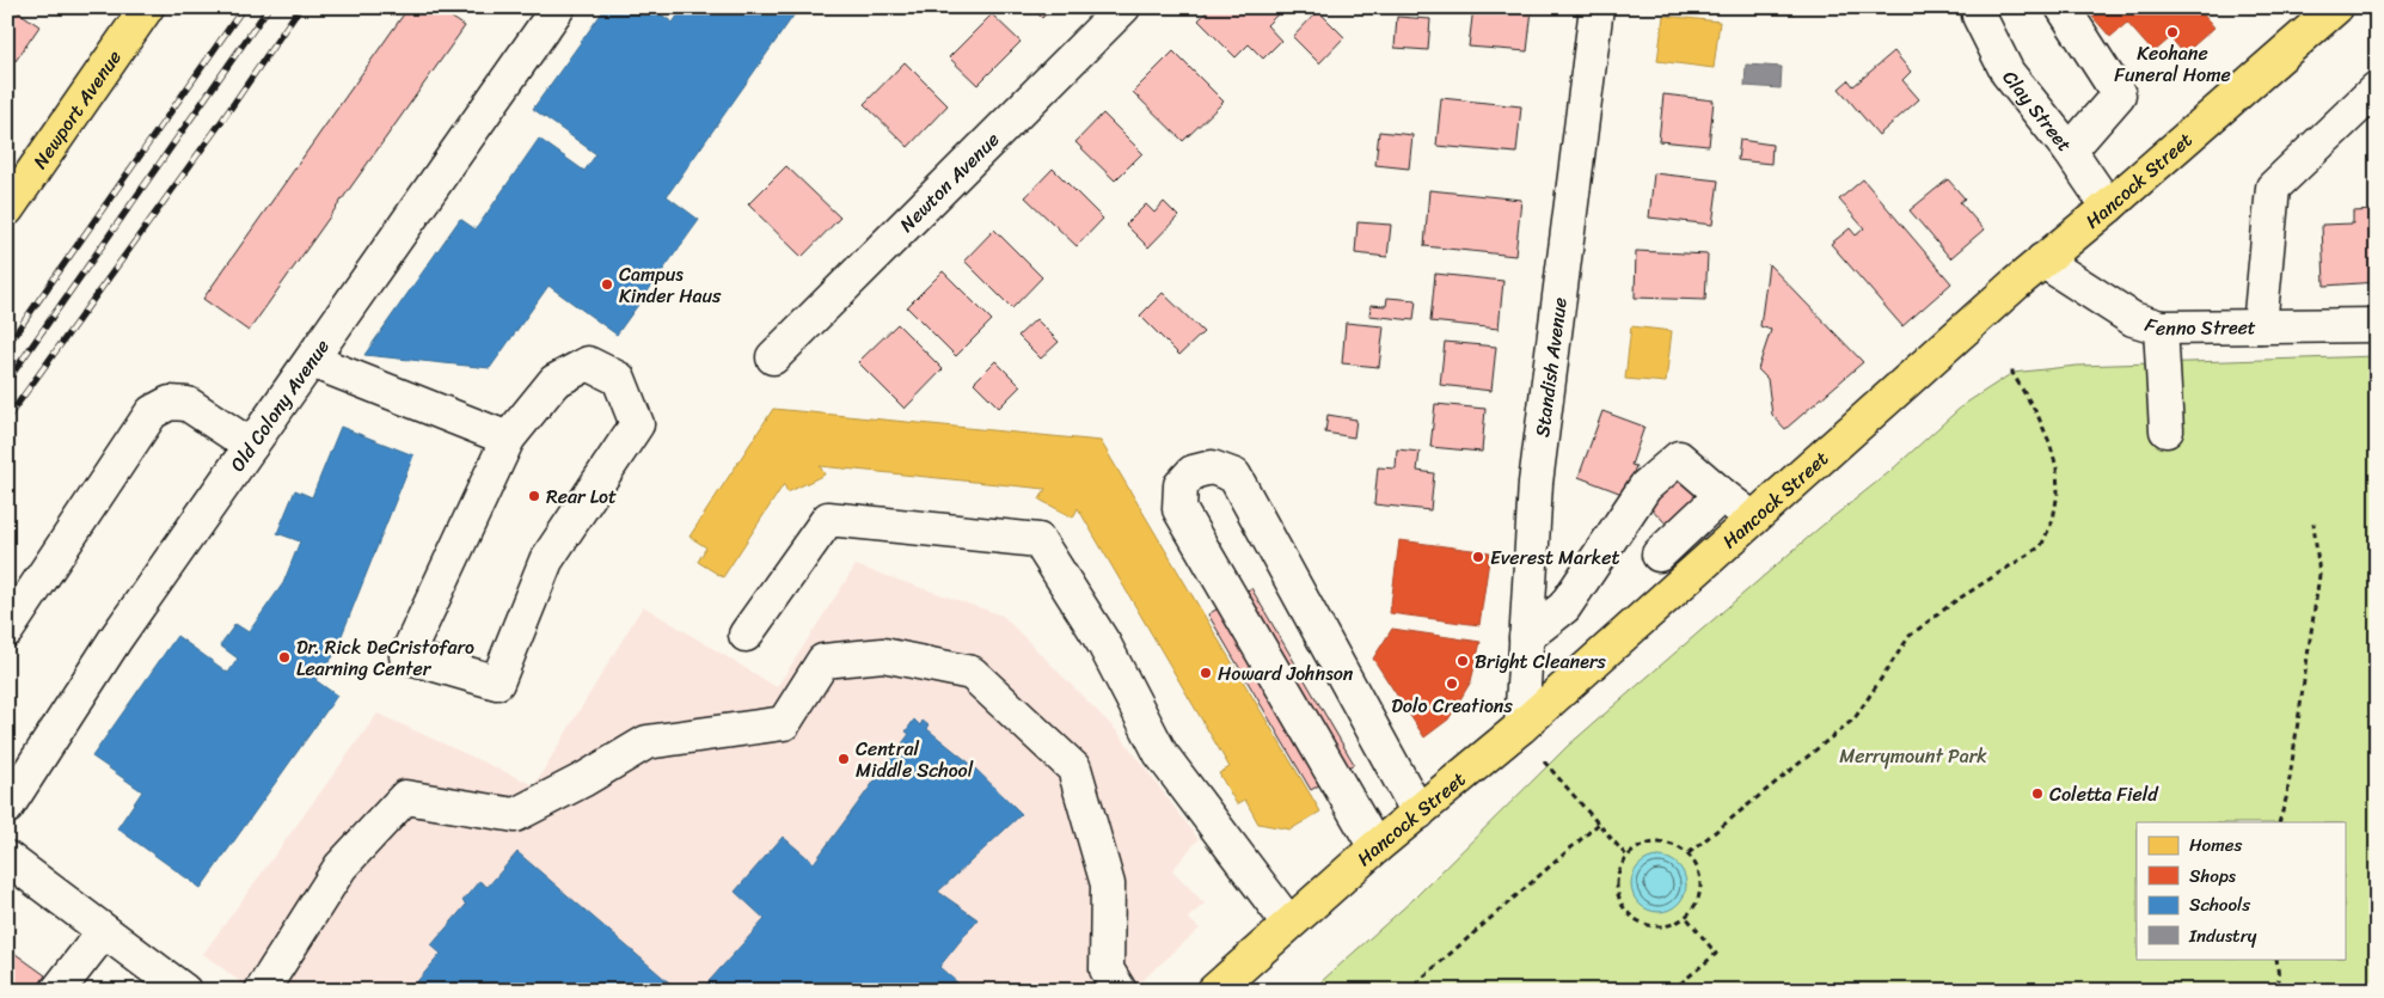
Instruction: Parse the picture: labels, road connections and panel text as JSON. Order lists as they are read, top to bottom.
{
  "streets": {
    "main road": ["Newport Avenue", "Hancock Street"],
    "street": [
      "Clay Street",
      "Newton Avenue",
      "Fenno Street",
      "Standish Avenue",
      "Old Colony Avenue"
    ]
  },
  "crossings": [
    ["Clay Street", "Hancock Street"],
    ["Hancock Street", "Fenno Street"],
    ["Hancock Street", "Standish Avenue"]
  ],
  "parks": ["Merrymount Park"],
  "places": [
    "Keohane Funeral Home",
    "Campus Kinder Haus",
    "Rear Lot",
    "Everest Market",
    "Dr. Rick DeCristofaro Learning Center",
    "Bright Cleaners",
    "Howard Johnson",
    "Dolo Creations",
    "Central Middle School",
    "Coletta Field"
  ],
  "legend": [
    "Homes",
    "Shops",
    "Schools",
    "Industry"
  ]
}
